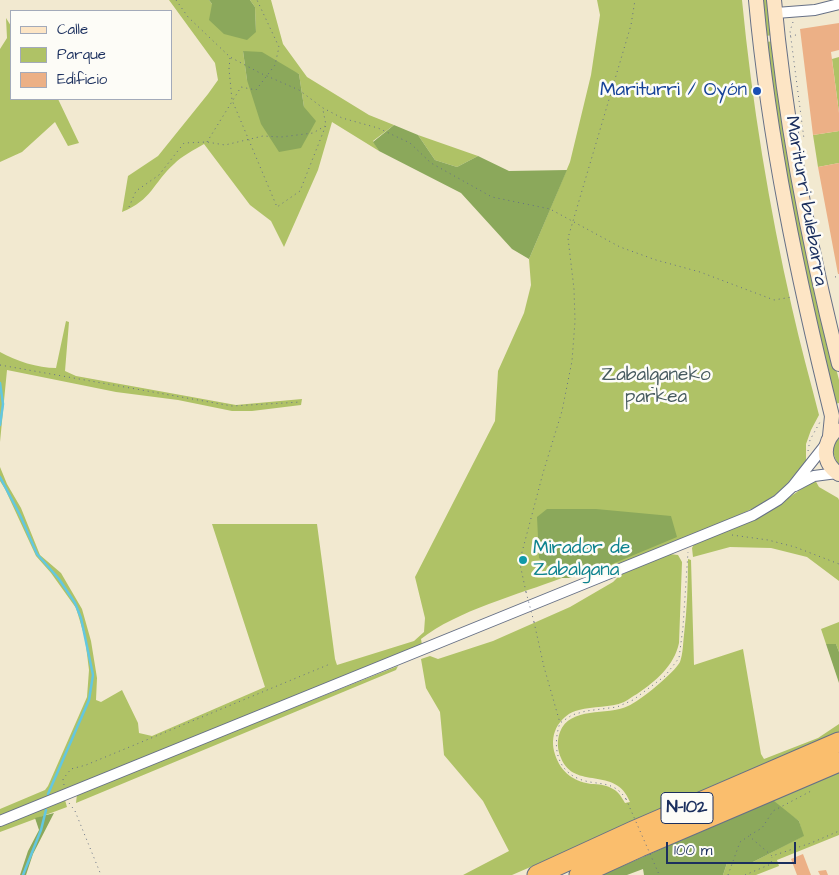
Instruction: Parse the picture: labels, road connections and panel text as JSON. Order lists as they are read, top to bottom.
{
  "streets": {
    "highway": ["N-102"],
    "main road": ["Mariturri bulebarra"]
  },
  "parks": ["Zabalganeko parkea"],
  "places": ["Mariturri / Oyón", "Mirador de Zabalgana"],
  "legend": ["Calle", "Parque", "Edificio"],
  "scale_bar": "100 m"
}
